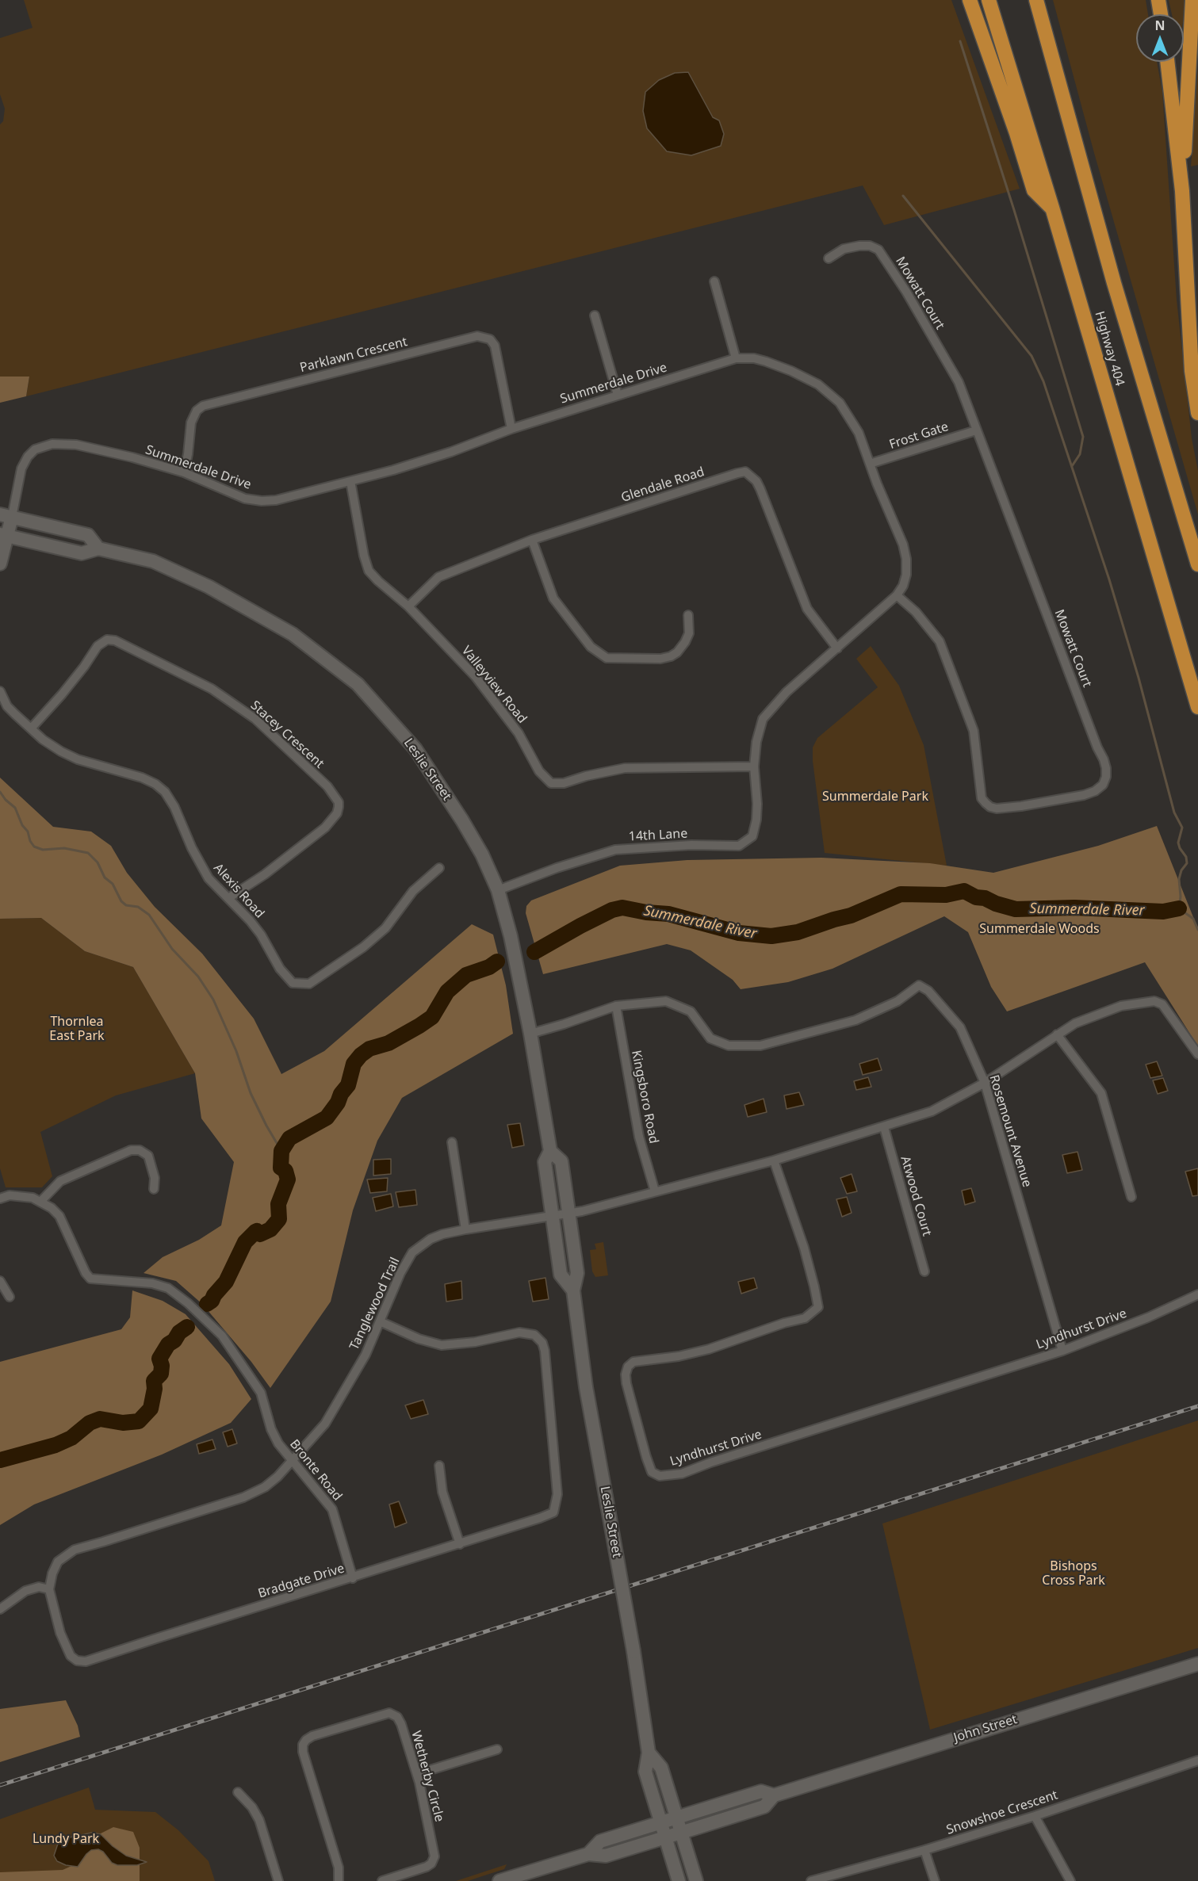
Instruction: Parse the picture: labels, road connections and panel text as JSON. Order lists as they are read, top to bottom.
{
  "streets": {
    "highway": ["Highway 404"],
    "main road": ["Leslie Street", "John Street"],
    "street": [
      "Mowatt Court",
      "Parklawn Crescent",
      "Summerdale Drive",
      "Frost Gate",
      "Glendale Road",
      "Valleyview Road",
      "Stacey Crescent",
      "14th Lane",
      "Alexis Road",
      "Kingsboro Road",
      "Rosemount Avenue",
      "Atwood Court",
      "Tanglewood Trail",
      "Lyndhurst Drive",
      "Bronte Road",
      "Bradgate Drive",
      "Wetherby Circle",
      "Snowshoe Crescent"
    ]
  },
  "crossings": [
    ["Mowatt Court", "Summerdale Drive"],
    ["Mowatt Court", "Frost Gate"],
    ["Parklawn Crescent", "Summerdale Drive"],
    ["Summerdale Drive", "Frost Gate"],
    ["Summerdale Drive", "Glendale Road"],
    ["Summerdale Drive", "Valleyview Road"],
    ["Summerdale Drive", "Leslie Street"],
    ["Summerdale Drive", "14th Lane"],
    ["Glendale Road", "Valleyview Road"],
    ["Valleyview Road", "14th Lane"],
    ["Stacey Crescent", "Alexis Road"],
    ["Leslie Street", "14th Lane"],
    ["Leslie Street", "Rosemount Avenue"],
    ["Leslie Street", "Tanglewood Trail"],
    ["Leslie Street", "John Street"],
    ["Kingsboro Road", "Rosemount Avenue"],
    ["Rosemount Avenue", "Lyndhurst Drive"],
    ["Tanglewood Trail", "Bronte Road"],
    ["Tanglewood Trail", "Bradgate Drive"],
    ["Bronte Road", "Bradgate Drive"]
  ],
  "water": ["Summerdale River"],
  "parks": [
    "Summerdale Park",
    "Summerdale Woods",
    "Thornlea East Park",
    "Bishops Cross Park",
    "Lundy Park"
  ],
  "north": "top"
}
